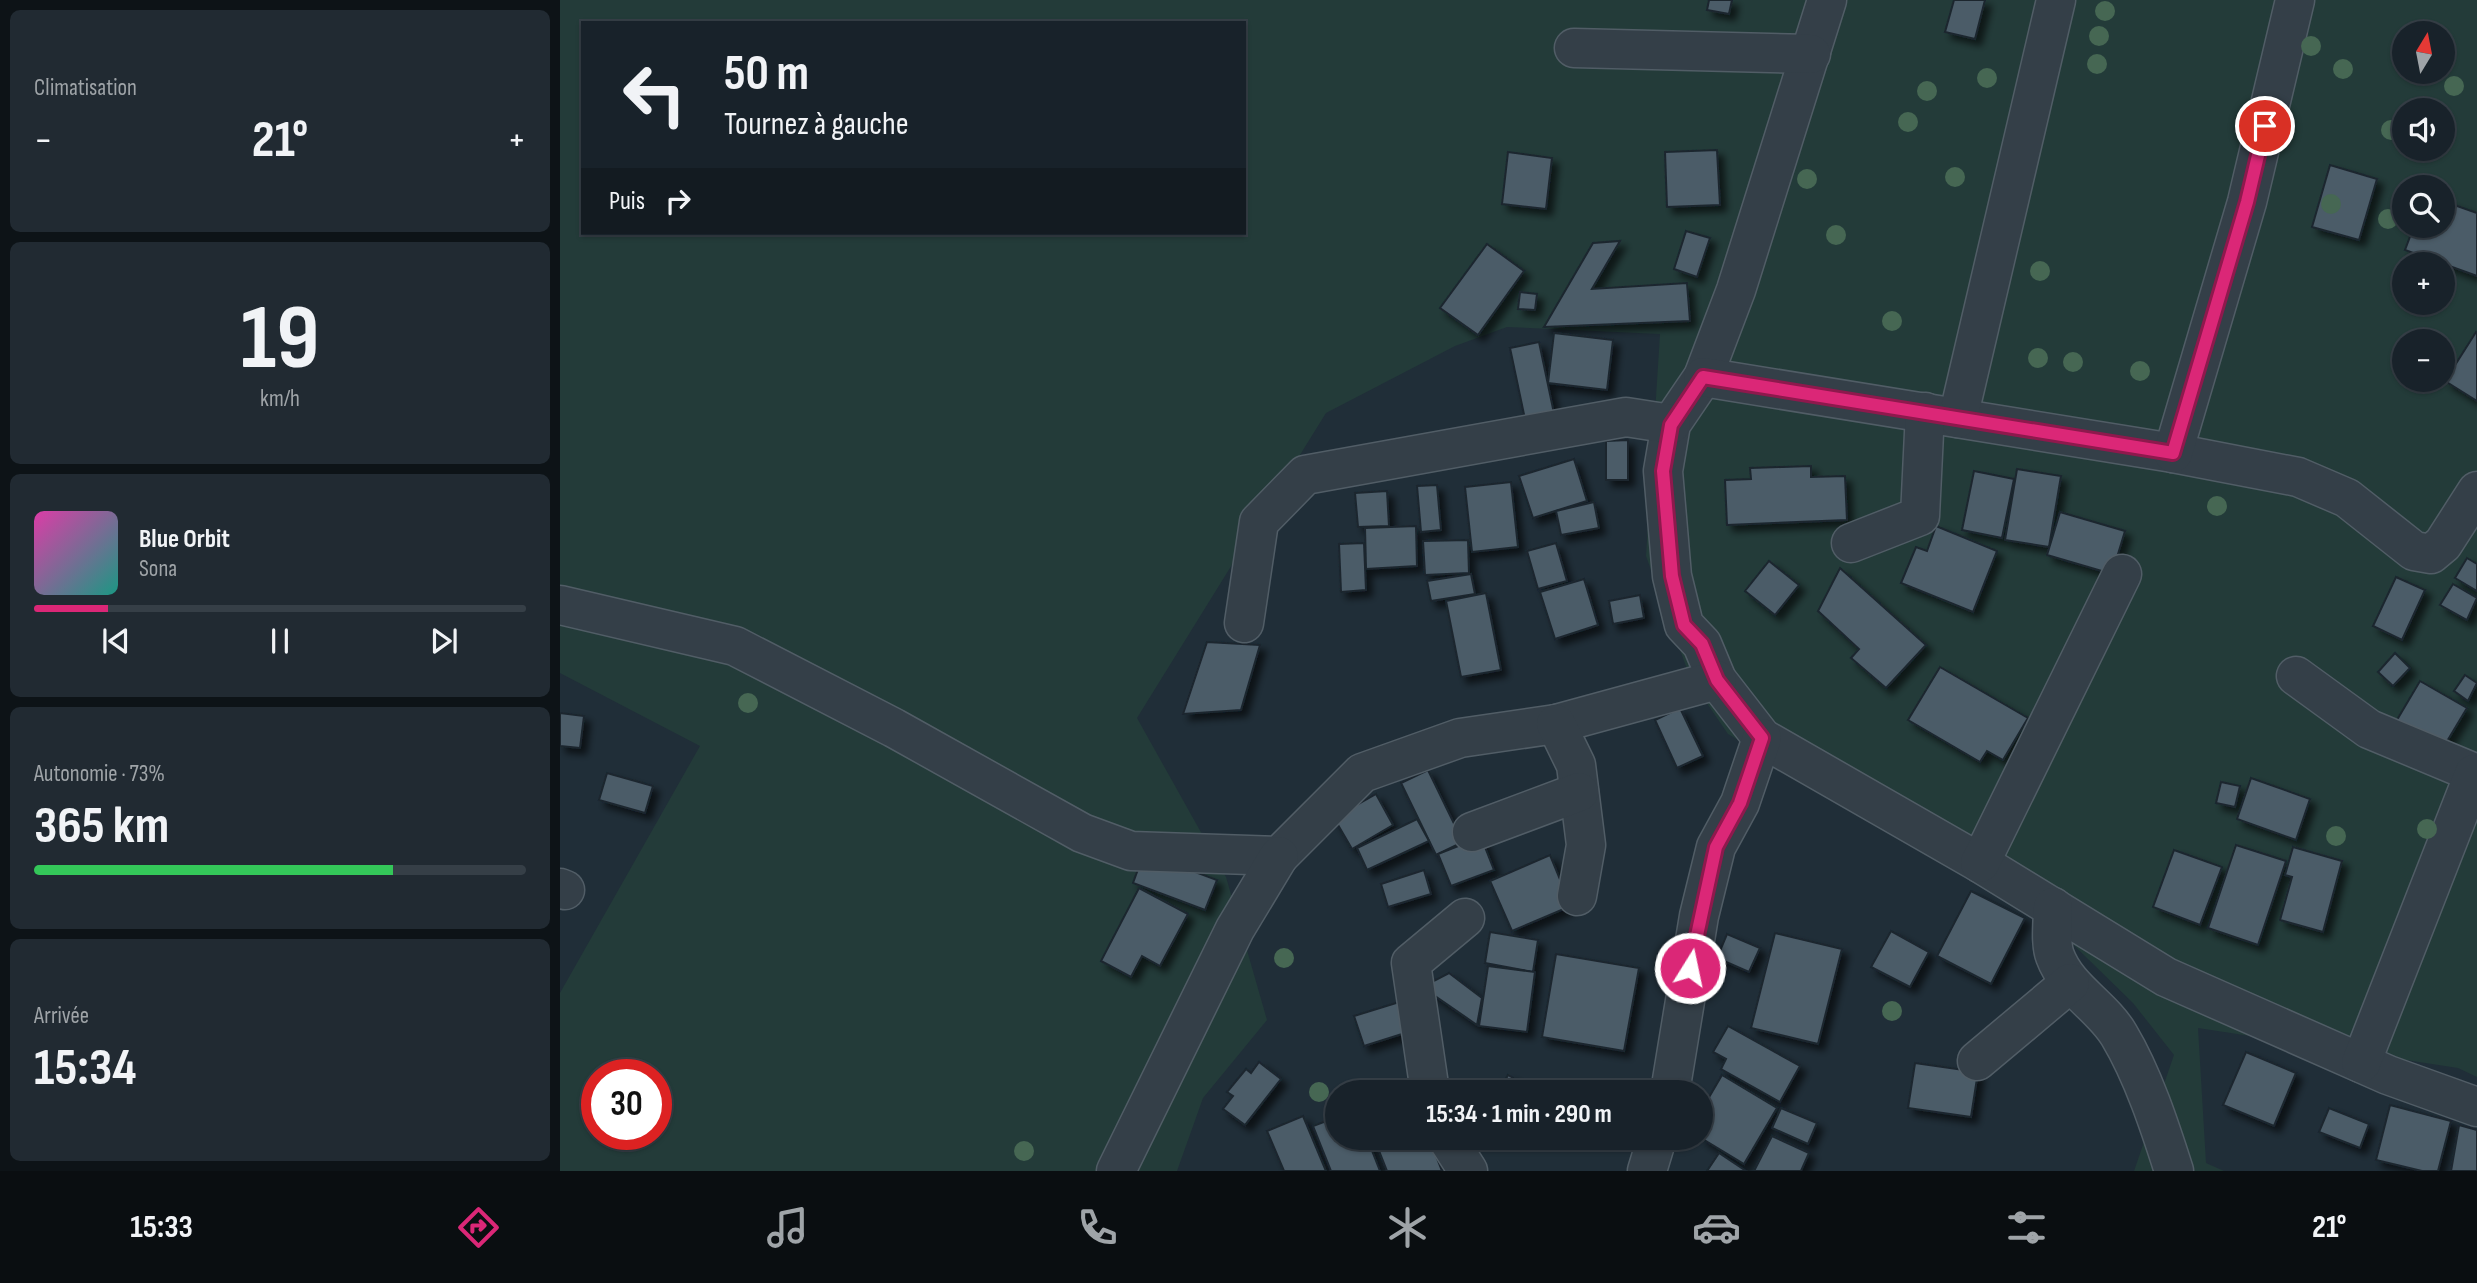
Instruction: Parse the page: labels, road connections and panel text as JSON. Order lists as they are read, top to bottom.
{
  "north": "top",
  "page": {
    "tile": [
      "Climatisation",
      ["19", "km/h"],
      ["Autonomie · 73%", "365 km"],
      ["Arrivée", "15:34"]
    ],
    "map_buttons": ["+", "−"],
    "turn": ["50 m", "Tournez à gauche"],
    "heat": ["−", "21°", "+"],
    "then": "Puis",
    "song": ["Blue Orbit", "Sona"],
    "limit": "30",
    "trip": "15:34 · 1 min · 290 m",
    "tabs": ["15:33", "21°"]
  }
}
